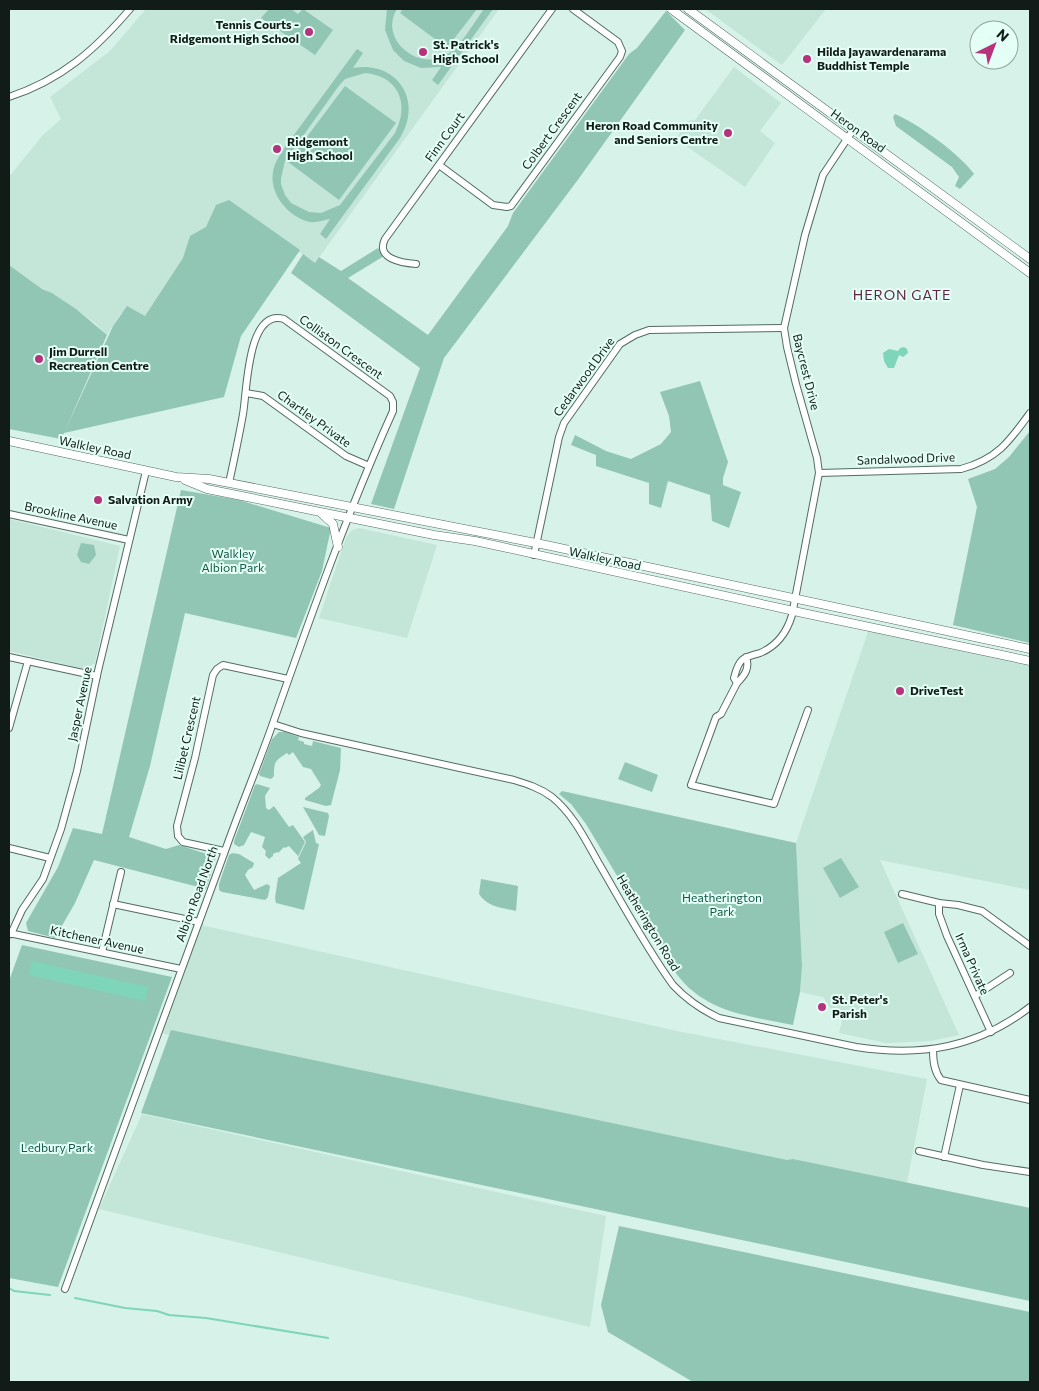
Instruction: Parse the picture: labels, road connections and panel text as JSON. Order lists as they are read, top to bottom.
{
  "streets": {
    "main road": ["Heron Road", "Walkley Road"],
    "street": [
      "Colbert Crescent",
      "Finn Court",
      "Colliston Crescent",
      "Baycrest Drive",
      "Cedarwood Drive",
      "Chartley Private",
      "Sandalwood Drive",
      "Brookline Avenue",
      "Jasper Avenue",
      "Lilibet Crescent",
      "Albion Road North",
      "Heatherington Road",
      "Kitchener Avenue",
      "Irma Private"
    ]
  },
  "crossings": [
    ["Colbert Crescent", "Finn Court"],
    ["Heron Road", "Baycrest Drive"],
    ["Colliston Crescent", "Chartley Private"],
    ["Colliston Crescent", "Walkley Road"],
    ["Colliston Crescent", "Albion Road North"],
    ["Baycrest Drive", "Cedarwood Drive"],
    ["Baycrest Drive", "Walkley Road"],
    ["Baycrest Drive", "Sandalwood Drive"],
    ["Cedarwood Drive", "Walkley Road"],
    ["Walkley Road", "Jasper Avenue"],
    ["Walkley Road", "Albion Road North"],
    ["Brookline Avenue", "Jasper Avenue"],
    ["Jasper Avenue", "Kitchener Avenue"],
    ["Lilibet Crescent", "Albion Road North"],
    ["Albion Road North", "Heatherington Road"],
    ["Albion Road North", "Kitchener Avenue"],
    ["Heatherington Road", "Irma Private"]
  ],
  "districts": ["HERON GATE"],
  "parks": ["Walkley Albion Park", "Heatherington Park", "Ledbury Park"],
  "places": [
    "Tennis Courts - Ridgemont High School",
    "St. Patrick's High School",
    "Hilda Jayawardenarama Buddhist Temple",
    "Heron Road Community and Seniors Centre",
    "Ridgemont High School",
    "Jim Durrell Recreation Centre",
    "Salvation Army",
    "DriveTest",
    "St. Peter's Parish"
  ],
  "north": "top right"
}
